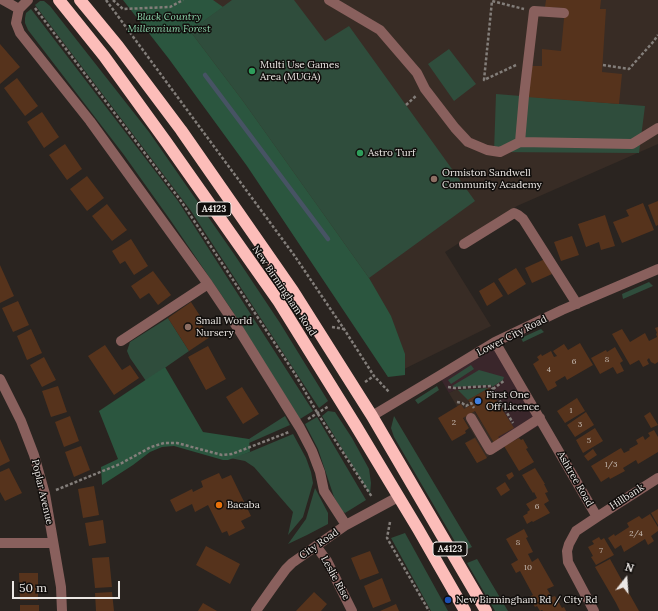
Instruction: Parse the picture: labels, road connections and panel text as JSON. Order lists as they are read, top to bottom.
{
  "streets": {
    "highway": ["A4123", "New Birmingham Road"],
    "street": [
      "Lower City Road",
      "Ashtree Road",
      "Poplar Avenue",
      "Hillbank",
      "City Road",
      "Leslie Rise"
    ]
  },
  "crossings": [
    ["New Birmingham Road", "Lower City Road"],
    ["New Birmingham Road", "City Road"],
    ["Lower City Road", "Ashtree Road"],
    ["Ashtree Road", "Hillbank"],
    ["City Road", "Leslie Rise"]
  ],
  "parks": ["Black Country Millennium Forest"],
  "places": [
    "Multi Use Games Area (MUGA)",
    "Astro Turf",
    "Ormiston Sandwell Community Academy",
    "Small World Nursery",
    "First One Off Licence",
    "Bacaba",
    "New Birmingham Rd / City Rd"
  ],
  "house_numbers": [
    "8",
    "6",
    "4",
    "1",
    "2",
    "3",
    "5",
    "1/3",
    "6",
    "2/4",
    "8",
    "7",
    "10"
  ],
  "scale_bar": "50 m",
  "north": "top"
}
